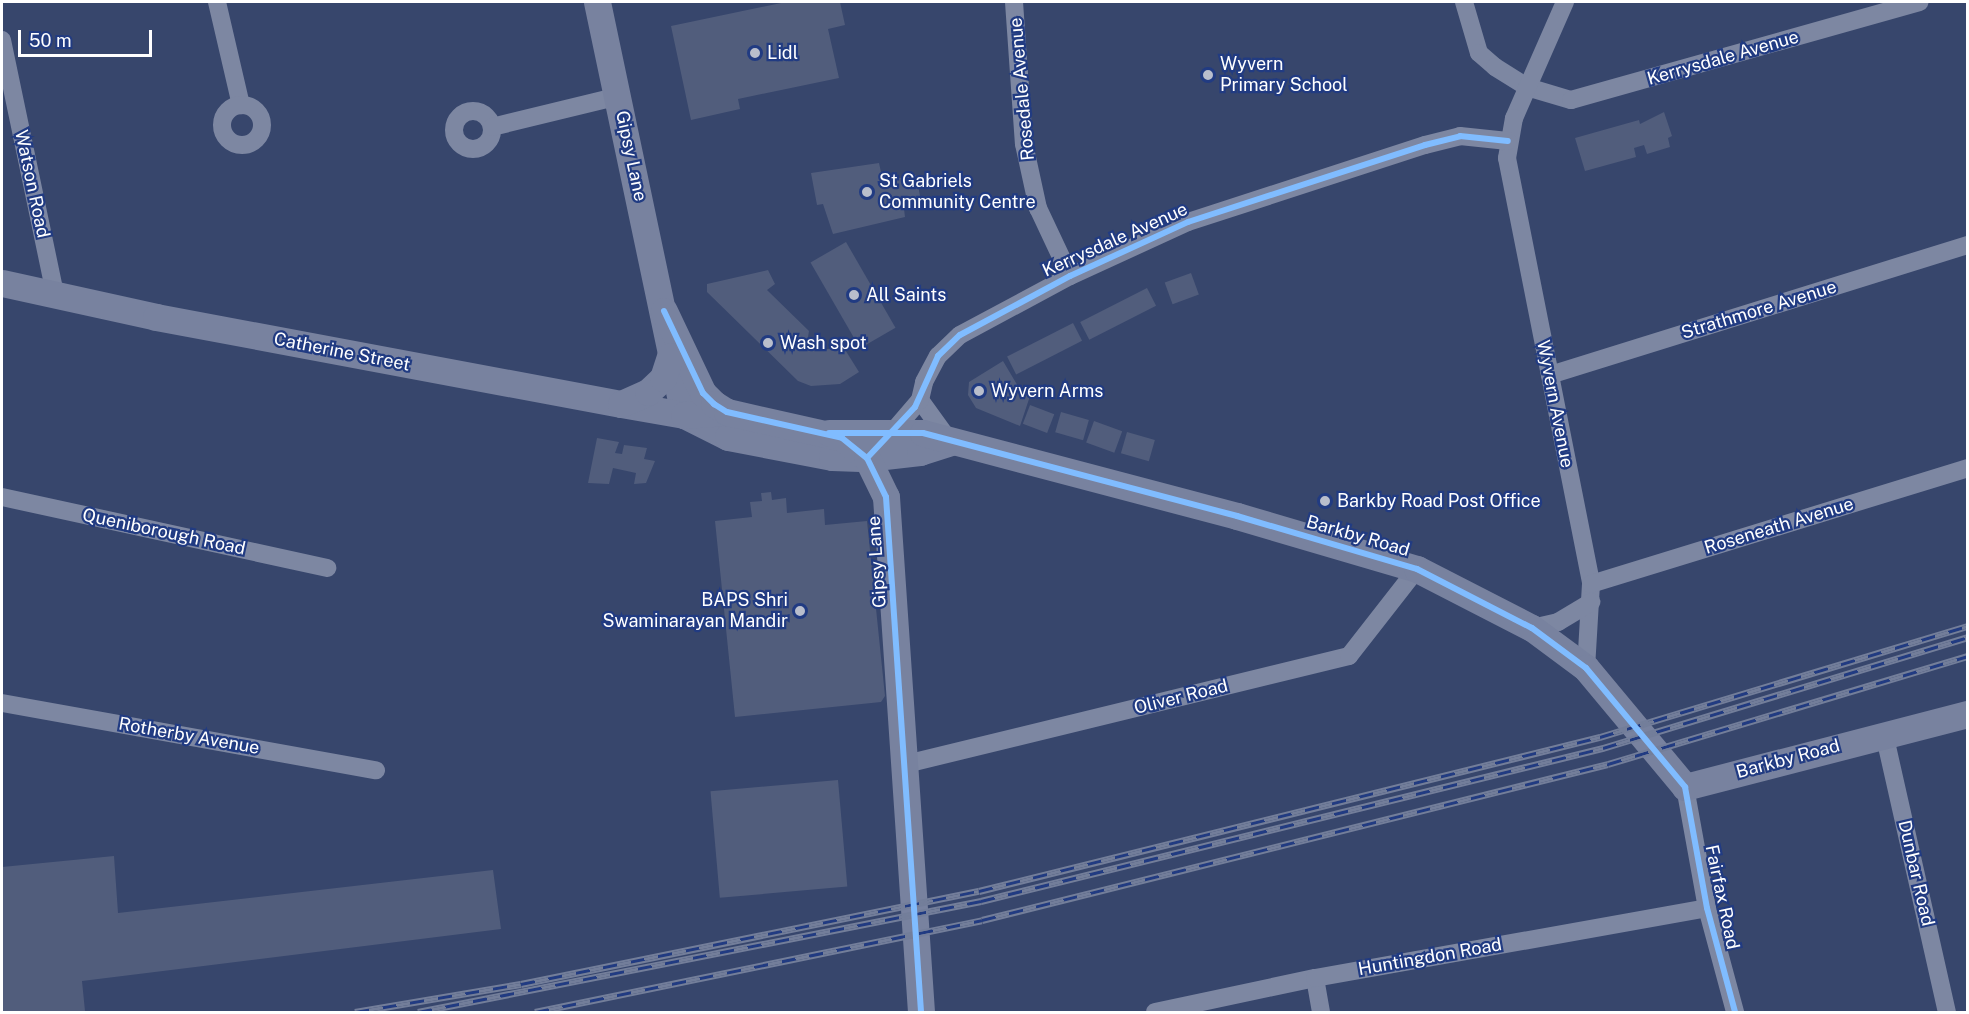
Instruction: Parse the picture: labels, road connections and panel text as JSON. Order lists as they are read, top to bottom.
{
  "streets": {
    "street": [
      "Kerrysdale Avenue",
      "Rosedale Avenue",
      "Gipsy Lane",
      "Watson Road",
      "Strathmore Avenue",
      "Catherine Street",
      "Wyvern Avenue",
      "Roseneath Avenue",
      "Queniborough Road",
      "Barkby Road",
      "Oliver Road",
      "Rotherby Avenue",
      "Dunbar Road",
      "Fairfax Road",
      "Huntingdon Road"
    ]
  },
  "crossings": [
    ["Kerrysdale Avenue", "Rosedale Avenue"],
    ["Kerrysdale Avenue", "Gipsy Lane"],
    ["Kerrysdale Avenue", "Wyvern Avenue"],
    ["Kerrysdale Avenue", "Barkby Road"],
    ["Gipsy Lane", "Catherine Street"],
    ["Gipsy Lane", "Barkby Road"],
    ["Gipsy Lane", "Oliver Road"],
    ["Watson Road", "Catherine Street"],
    ["Strathmore Avenue", "Wyvern Avenue"],
    ["Wyvern Avenue", "Roseneath Avenue"],
    ["Wyvern Avenue", "Barkby Road"],
    ["Barkby Road", "Oliver Road"],
    ["Barkby Road", "Dunbar Road"],
    ["Barkby Road", "Fairfax Road"],
    ["Fairfax Road", "Huntingdon Road"]
  ],
  "places": [
    "Lidl",
    "Wyvern Primary School",
    "St Gabriels Community Centre",
    "All Saints",
    "Wash spot",
    "Wyvern Arms",
    "Barkby Road Post Office",
    "BAPS Shri Swaminarayan Mandir"
  ],
  "scale_bar": "50 m"
}
